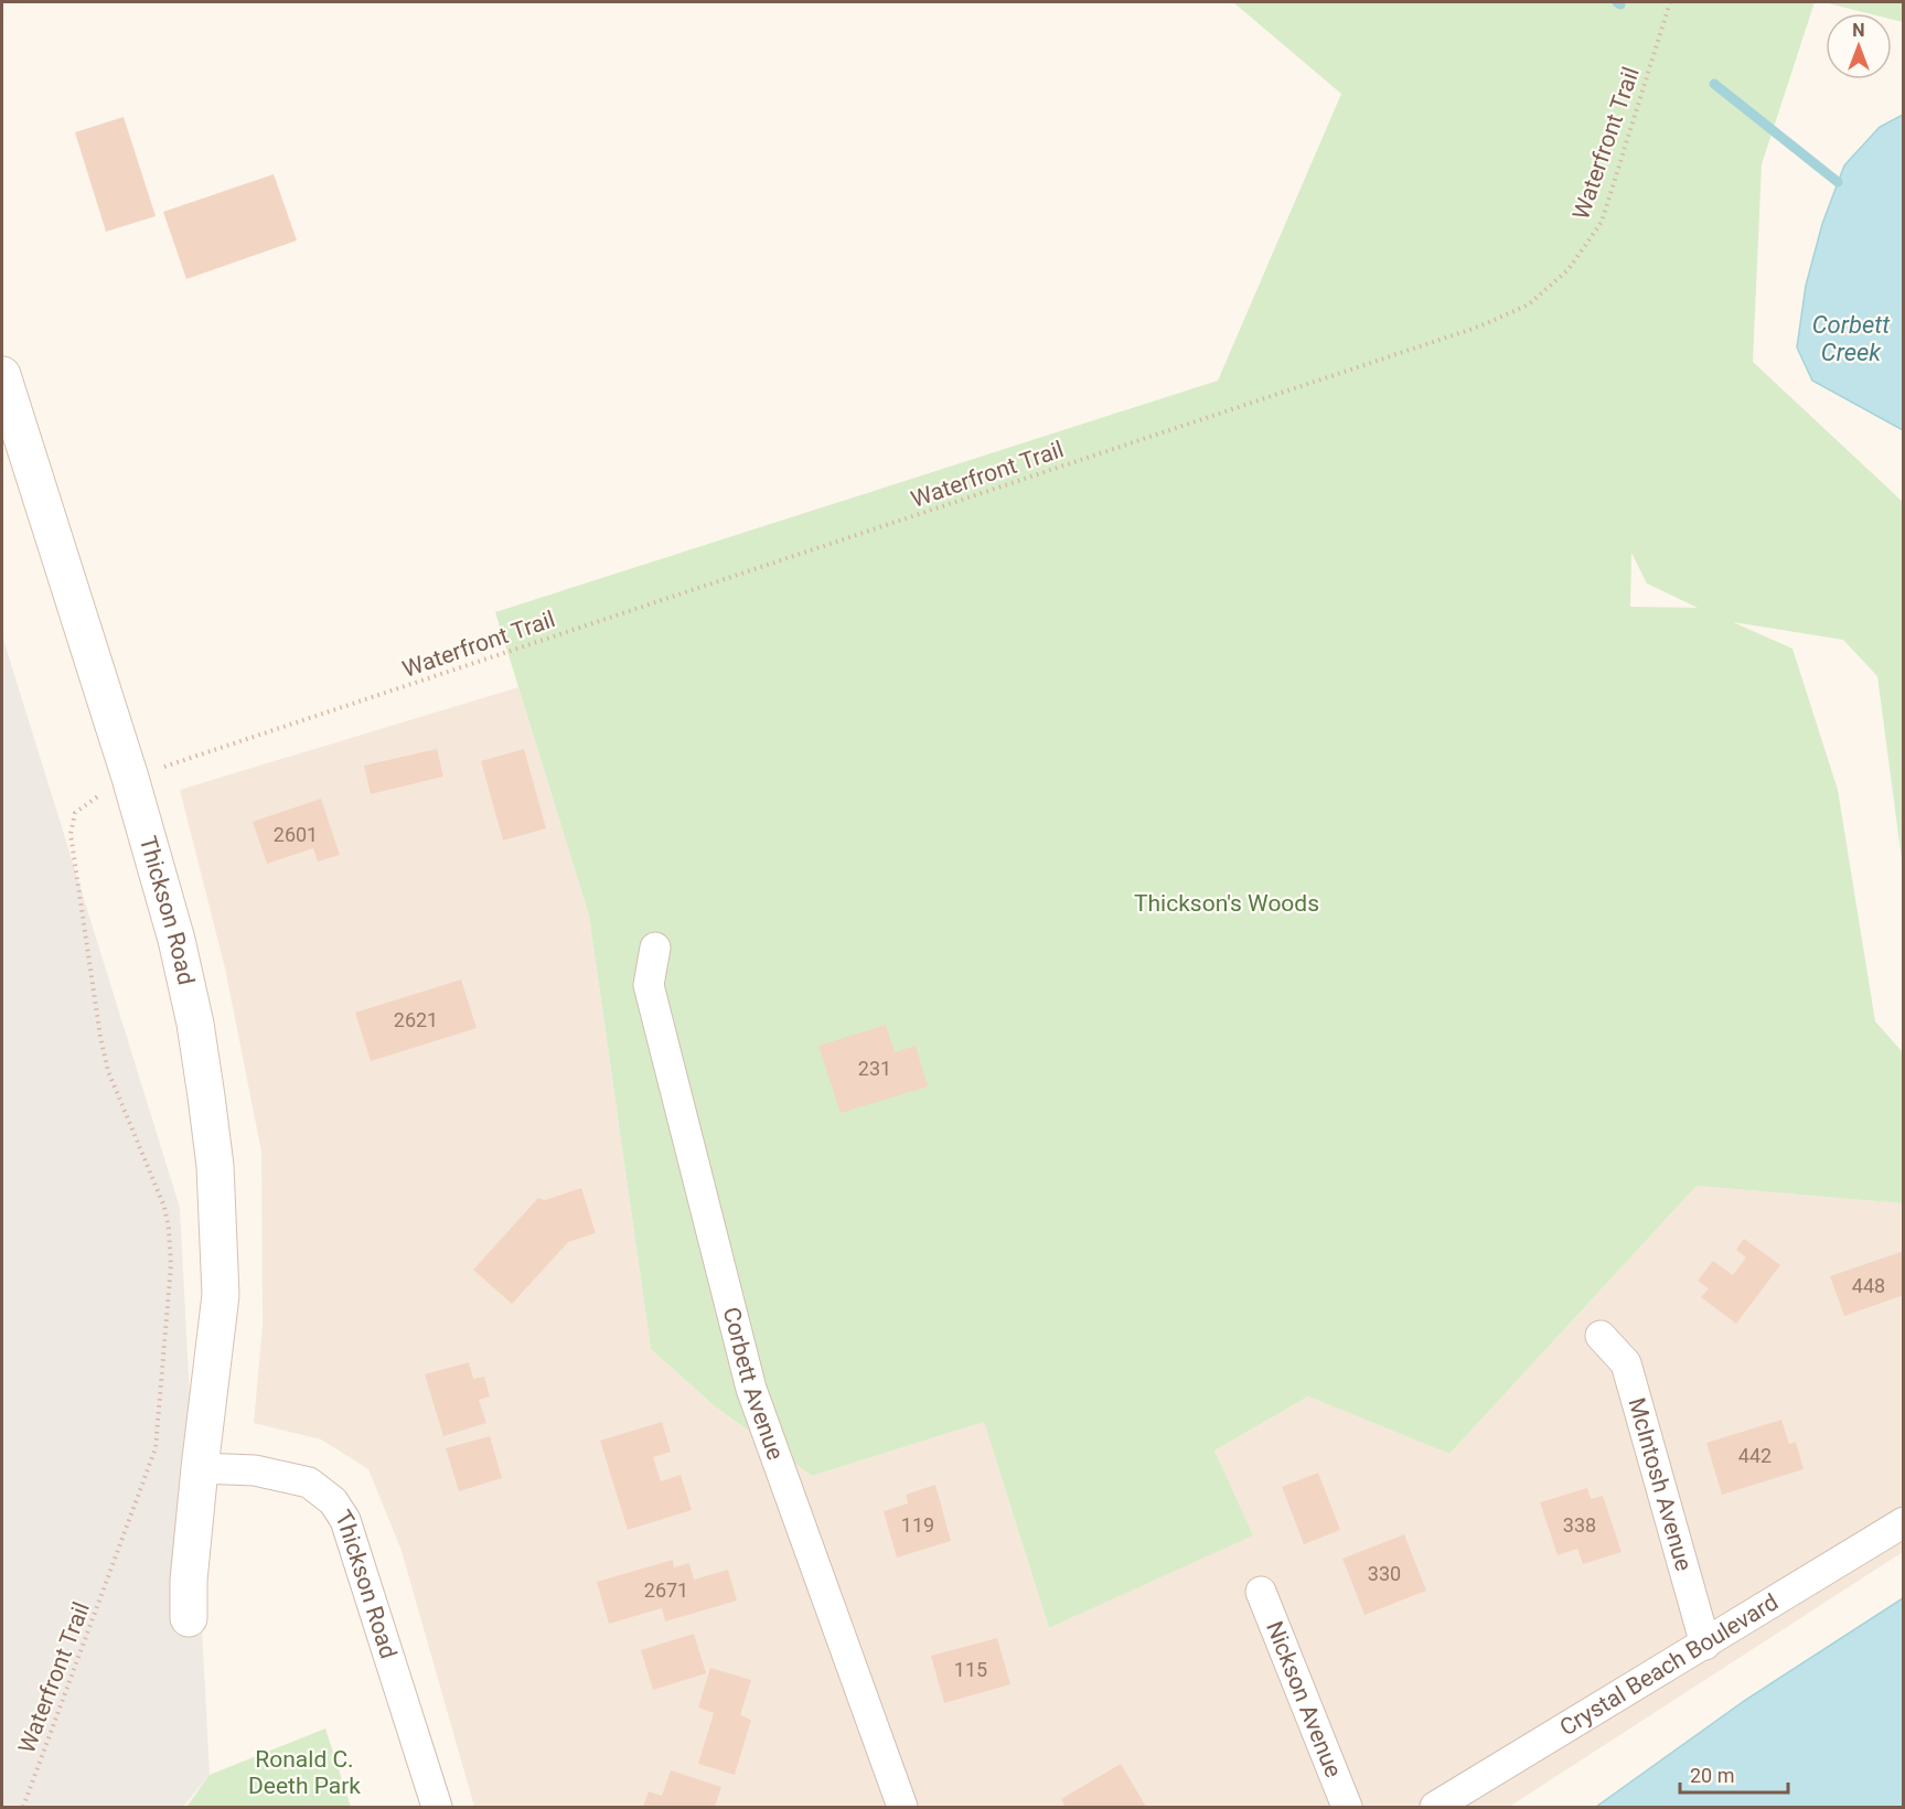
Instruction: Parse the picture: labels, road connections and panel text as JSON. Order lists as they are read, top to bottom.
{
  "streets": {
    "main road": ["Thickson Road"],
    "street": [
      "Corbett Avenue",
      "McIntosh Avenue",
      "Crystal Beach Boulevard",
      "Nickson Avenue"
    ],
    "path": ["Waterfront Trail"]
  },
  "crossings": [
    ["Waterfront Trail", "Thickson Road"],
    ["McIntosh Avenue", "Crystal Beach Boulevard"]
  ],
  "water": ["Corbett Creek"],
  "parks": ["Thickson's Woods", "Ronald C. Deeth Park"],
  "house_numbers": [
    "2601",
    "2621",
    "231",
    "448",
    "442",
    "119",
    "338",
    "330",
    "2671",
    "115"
  ],
  "scale_bar": "20 m",
  "north": "top"
}
